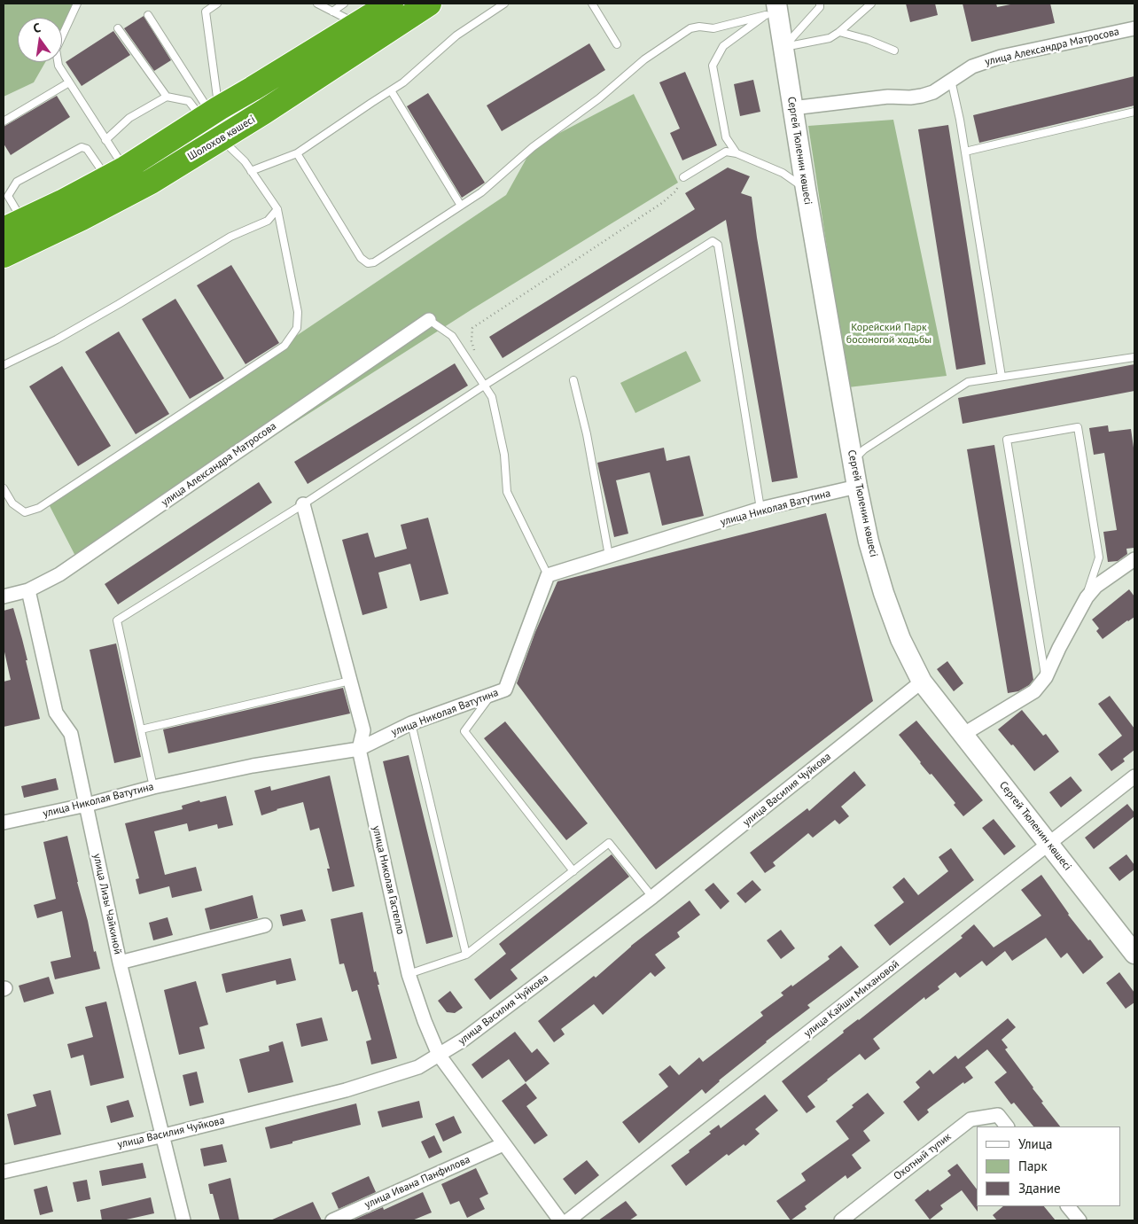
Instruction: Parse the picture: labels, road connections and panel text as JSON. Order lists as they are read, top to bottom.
{
  "streets": {
    "highway": ["Шолохов көшесі"],
    "main road": ["Сергей Тюленин көшесі"],
    "street": [
      "улица Александра Матросова",
      "улица Николая Ватутина",
      "улица Василия Чуйкова",
      "улица Николая Гастелло",
      "улица Лизы Чайкиной",
      "улица Кайши Михановой",
      "Охотный тупик",
      "улица Ивана Панфилова"
    ]
  },
  "crossings": [
    ["улица Александра Матросова", "Сергей Тюленин көшесі"],
    ["улица Александра Матросова", "улица Лизы Чайкиной"],
    ["Сергей Тюленин көшесі", "улица Николая Ватутина"],
    ["Сергей Тюленин көшесі", "улица Василия Чуйкова"],
    ["Сергей Тюленин көшесі", "улица Кайши Михановой"],
    ["улица Николая Ватутина", "улица Николая Гастелло"],
    ["улица Николая Ватутина", "улица Лизы Чайкиной"],
    ["улица Василия Чуйкова", "улица Николая Гастелло"],
    ["улица Василия Чуйкова", "улица Лизы Чайкиной"],
    ["улица Николая Гастелло", "улица Ивана Панфилова"]
  ],
  "parks": ["Корейский Парк босоногой ходьбы"],
  "legend": ["Улица", "Парк", "Здание"],
  "north": "top"
}
